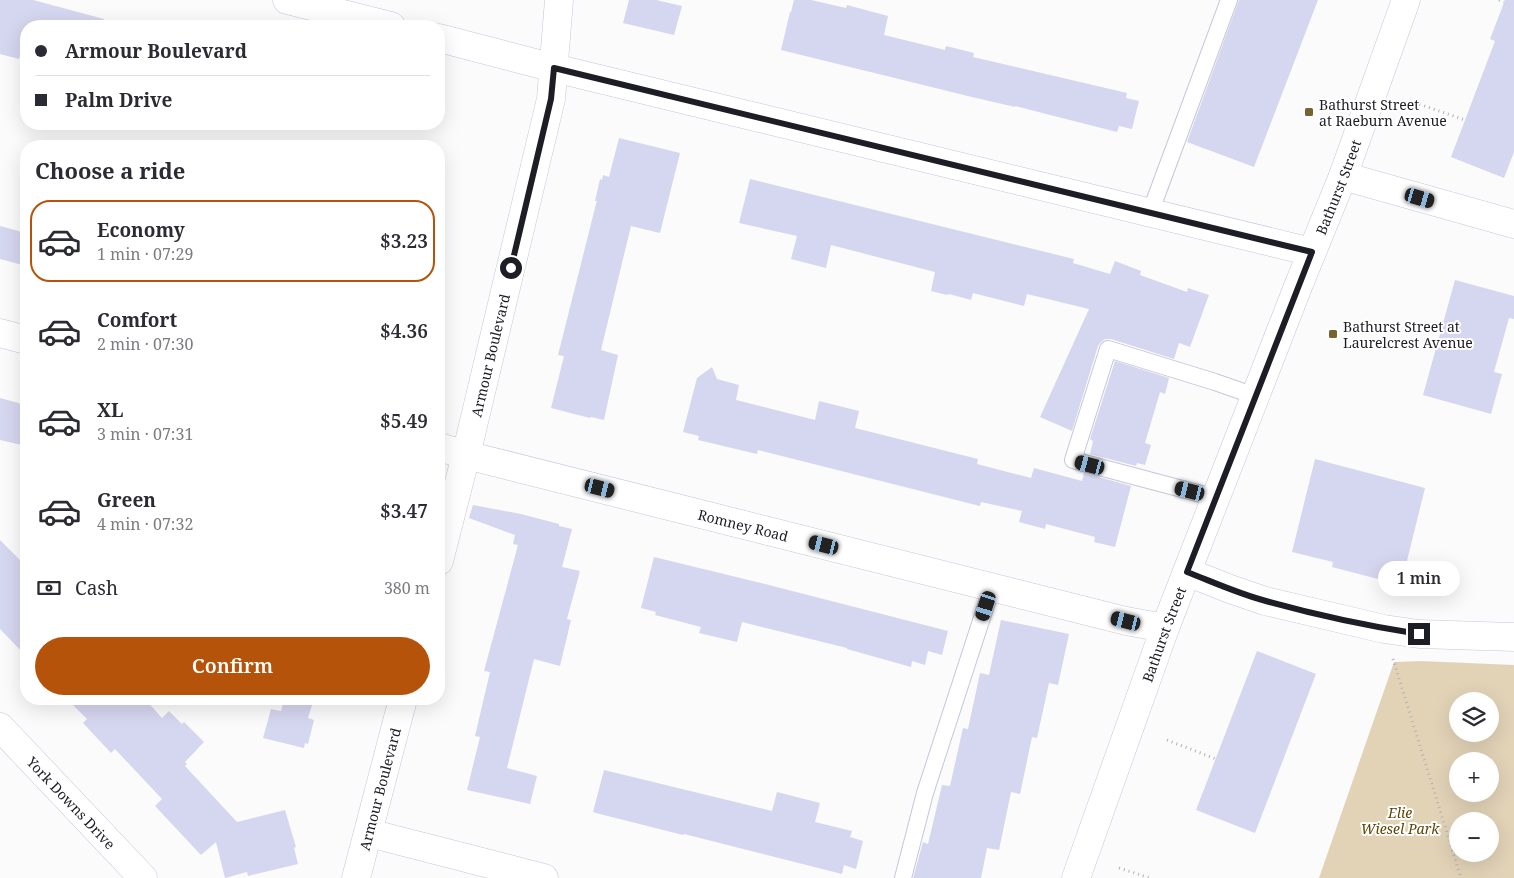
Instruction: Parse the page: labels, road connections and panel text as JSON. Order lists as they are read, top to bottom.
{
  "streets": {
    "street": [
      "Bathurst Street",
      "Armour Boulevard",
      "Romney Road",
      "York Downs Drive"
    ]
  },
  "crossings": [
    ["Bathurst Street", "Romney Road"],
    ["Armour Boulevard", "Romney Road"]
  ],
  "parks": ["Elie Wiesel Park"],
  "places": {
    "transit": ["Bathurst Street at Raeburn Avenue", "Bathurst Street at Laurelcrest Avenue"]
  },
  "page": {
    "banner": ["Armour Boulevard", "Palm Drive"],
    "heading": "Choose a ride",
    "list": [
      {
        "name": "Economy",
        "note": "1 min · 07:29",
        "value": "$3.23"
      },
      {
        "name": "Comfort",
        "note": "2 min · 07:30",
        "value": "$4.36"
      },
      {
        "name": "XL",
        "note": "3 min · 07:31",
        "value": "$5.49"
      },
      {
        "name": "Green",
        "note": "4 min · 07:32",
        "value": "$3.47"
      }
    ],
    "pay": ["Cash", "380 m"],
    "bubble": "1 min",
    "buttons": "Confirm",
    "map_buttons": ["+", "−"]
  }
}
